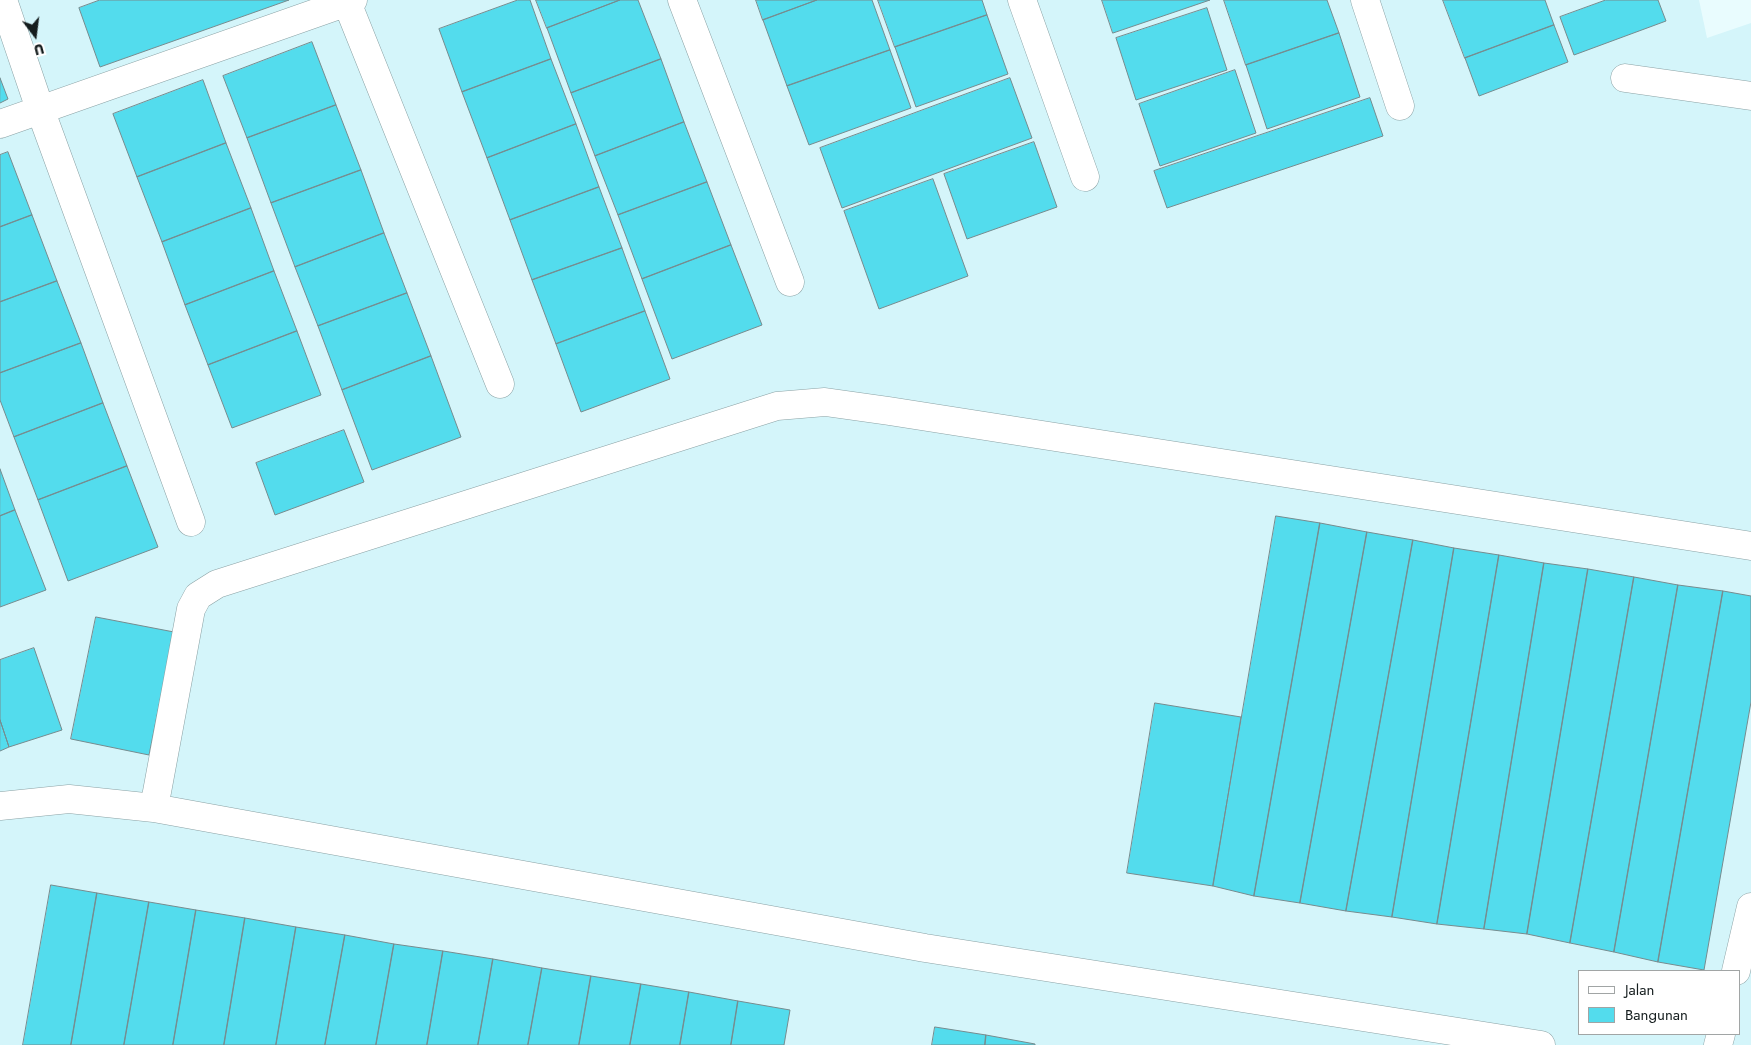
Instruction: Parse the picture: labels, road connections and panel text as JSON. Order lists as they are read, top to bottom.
{
  "legend": ["Jalan", "Bangunan"],
  "north": "bottom"
}
